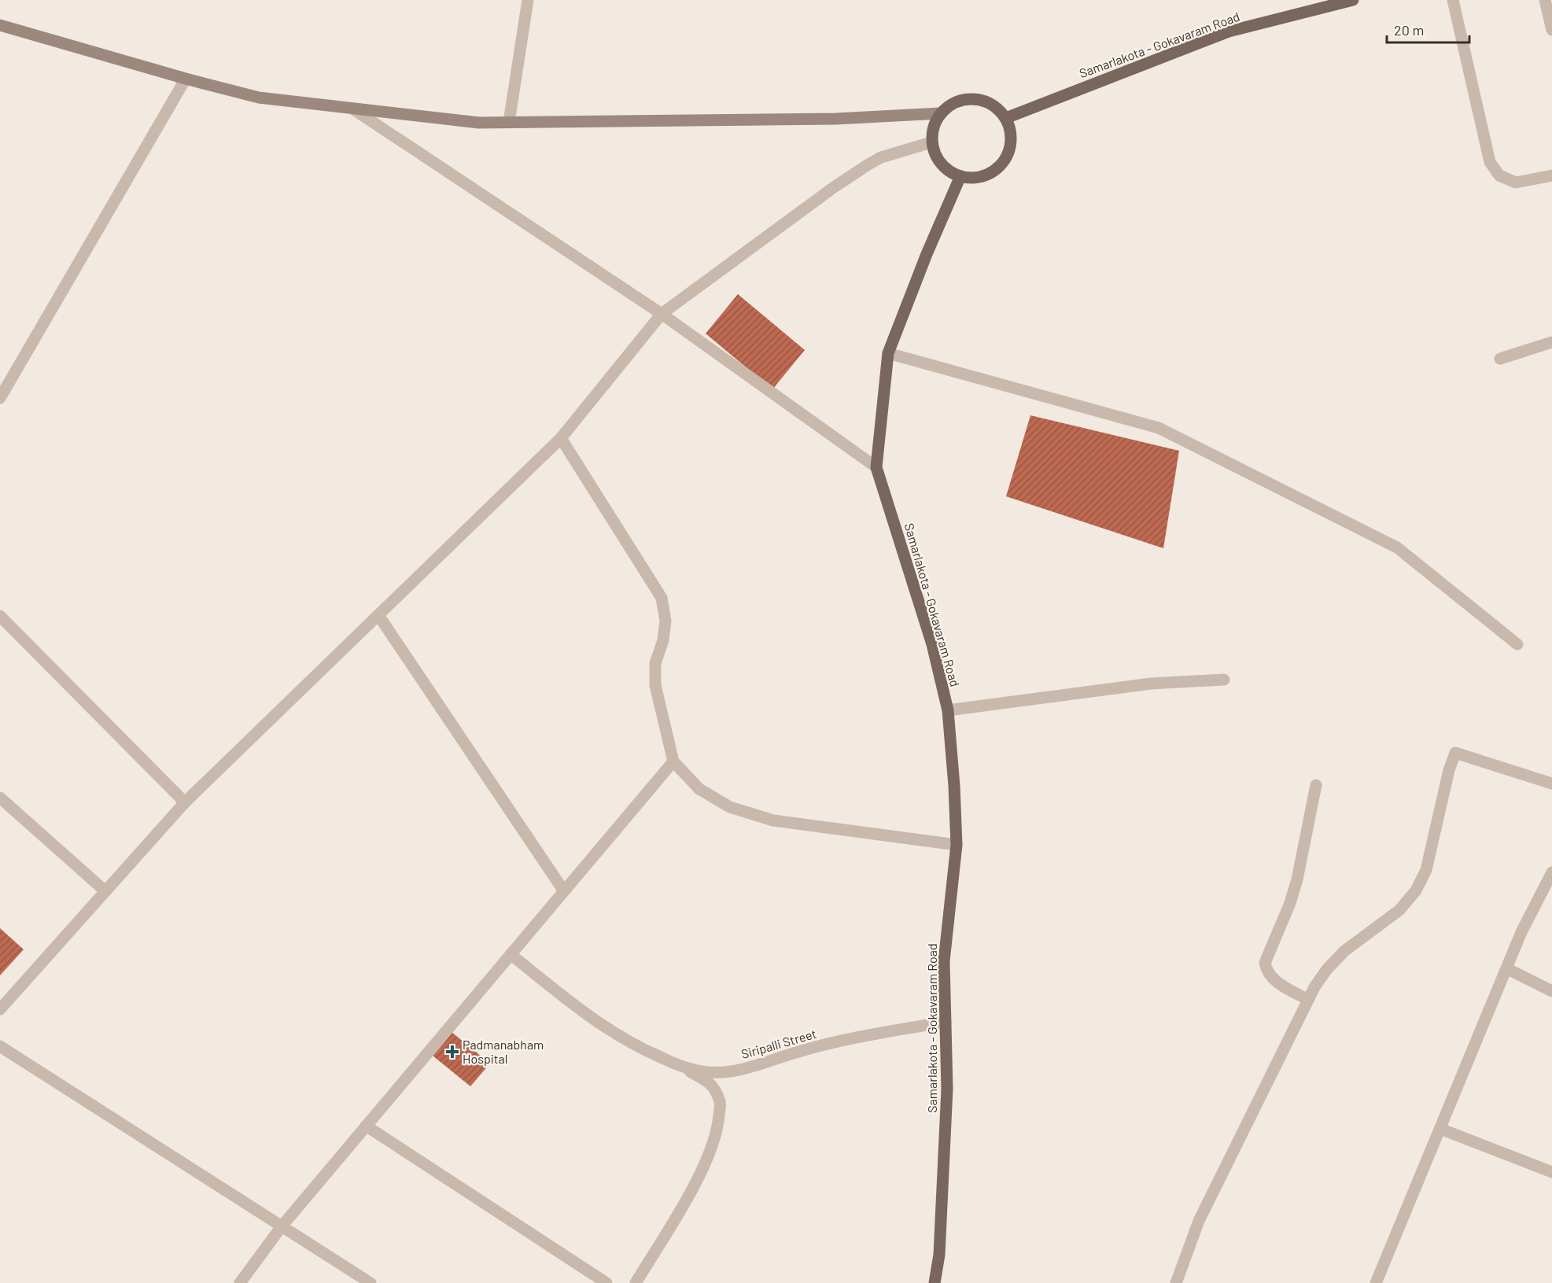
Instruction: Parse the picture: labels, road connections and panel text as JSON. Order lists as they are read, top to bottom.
{
  "streets": {
    "main road": ["Samarlakota - Gokavaram Road"],
    "street": ["Siripalli Street"]
  },
  "crossings": [
    ["Samarlakota - Gokavaram Road", "Siripalli Street"]
  ],
  "places": {
    "health": ["Padmanabham Hospital"]
  },
  "scale_bar": "20 m"
}
